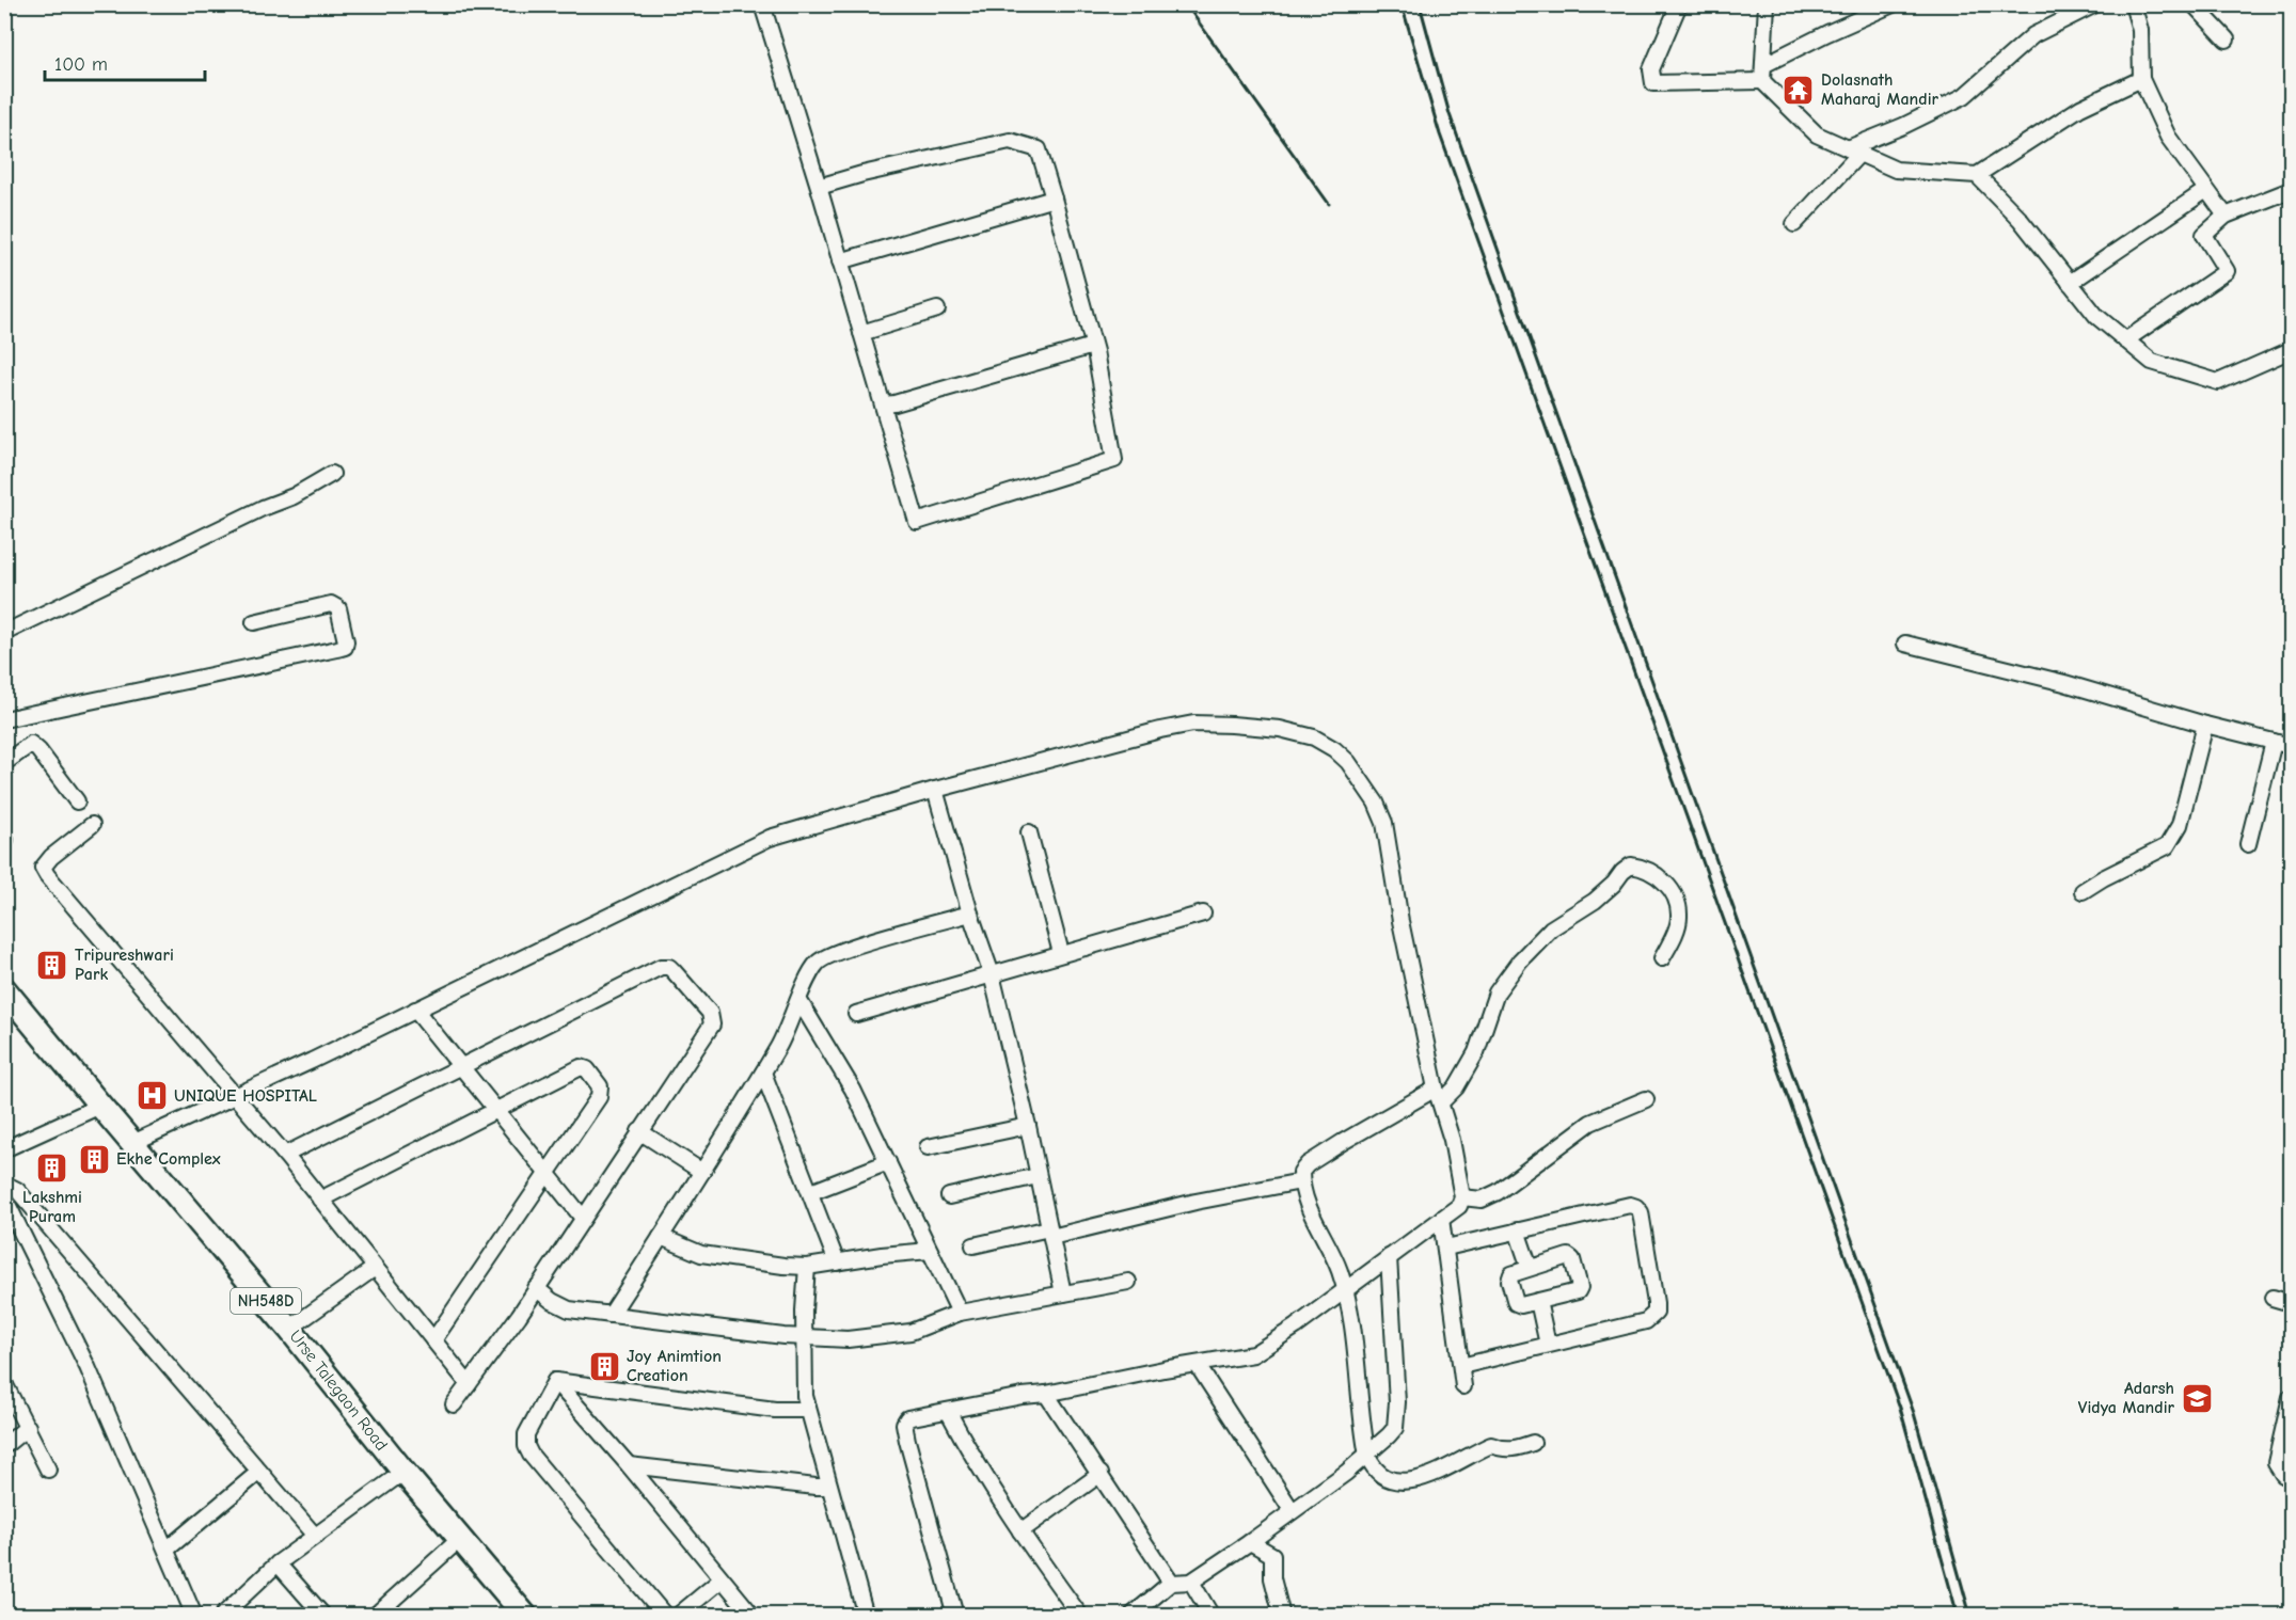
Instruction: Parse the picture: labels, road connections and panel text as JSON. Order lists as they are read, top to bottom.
{
  "streets": {
    "highway": ["NH548D", "Urse Talegaon Road"]
  },
  "places": {
    "temple": ["Dolasnath Maharaj Mandir"],
    "building": [
      "Tripureshwari Park",
      "Ekhe Complex",
      "Lakshmi Puram",
      "Joy Animtion Creation"
    ],
    "hospital": ["UNIQUE HOSPITAL"],
    "school or university": ["Adarsh Vidya Mandir"]
  },
  "scale_bar": "100 m"
}
